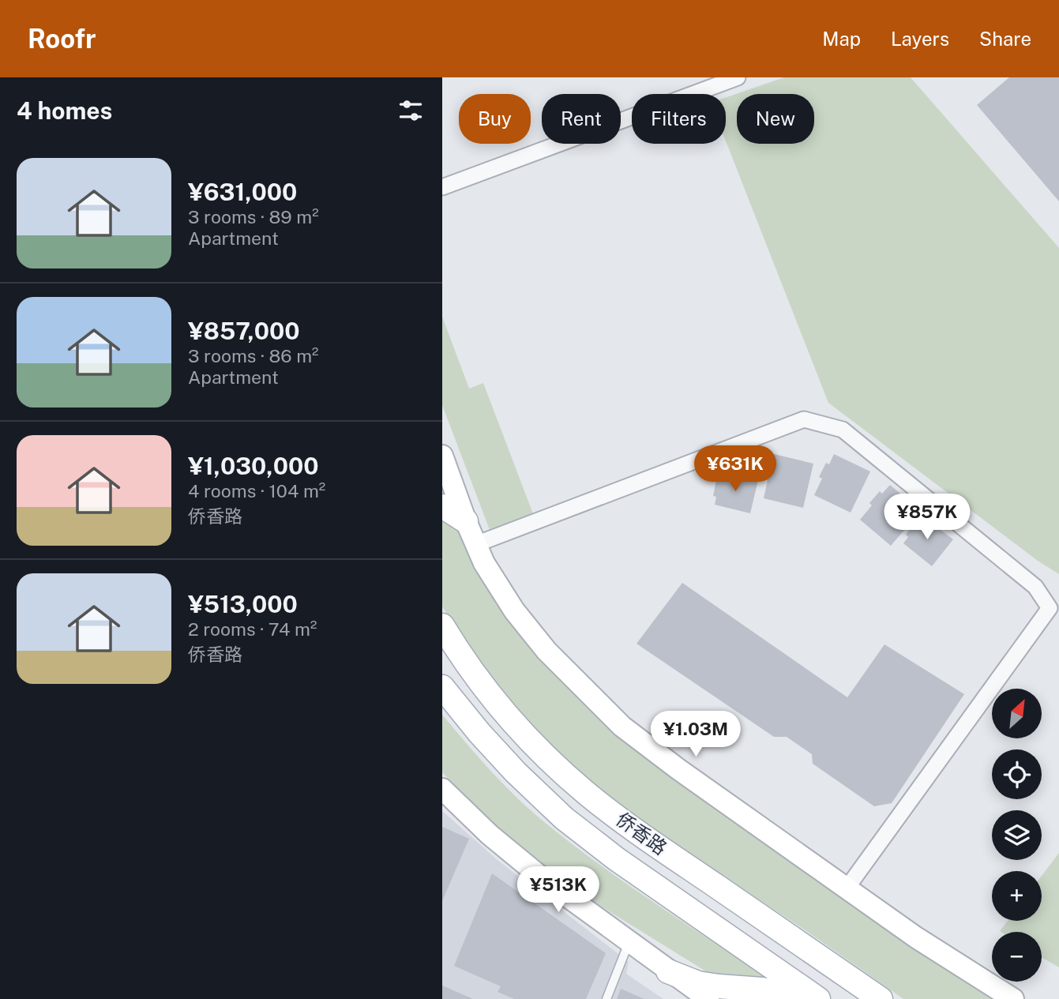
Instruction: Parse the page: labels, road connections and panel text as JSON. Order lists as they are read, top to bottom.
{
  "streets": {
    "main road": ["侨香路"]
  },
  "north": "top right",
  "page": {
    "header": "Roofr",
    "nav": ["Map", "Layers", "Share"],
    "heading": "4 homes",
    "chip": [
      "Buy",
      "Rent",
      "Filters",
      "New"
    ],
    "list": [
      {
        "name": "¥631,000",
        "note": "3 rooms · 89 m² · Apartment"
      },
      {
        "name": "¥857,000",
        "note": "3 rooms · 86 m² · Apartment"
      },
      {
        "name": "¥1,030,000",
        "note": "4 rooms · 104 m² · 侨香路"
      },
      {
        "name": "¥513,000",
        "note": "2 rooms · 74 m² · 侨香路"
      }
    ],
    "price": [
      "¥631K",
      "¥857K",
      "¥1.03M",
      "¥513K"
    ],
    "map_buttons": ["+", "−"]
  }
}
